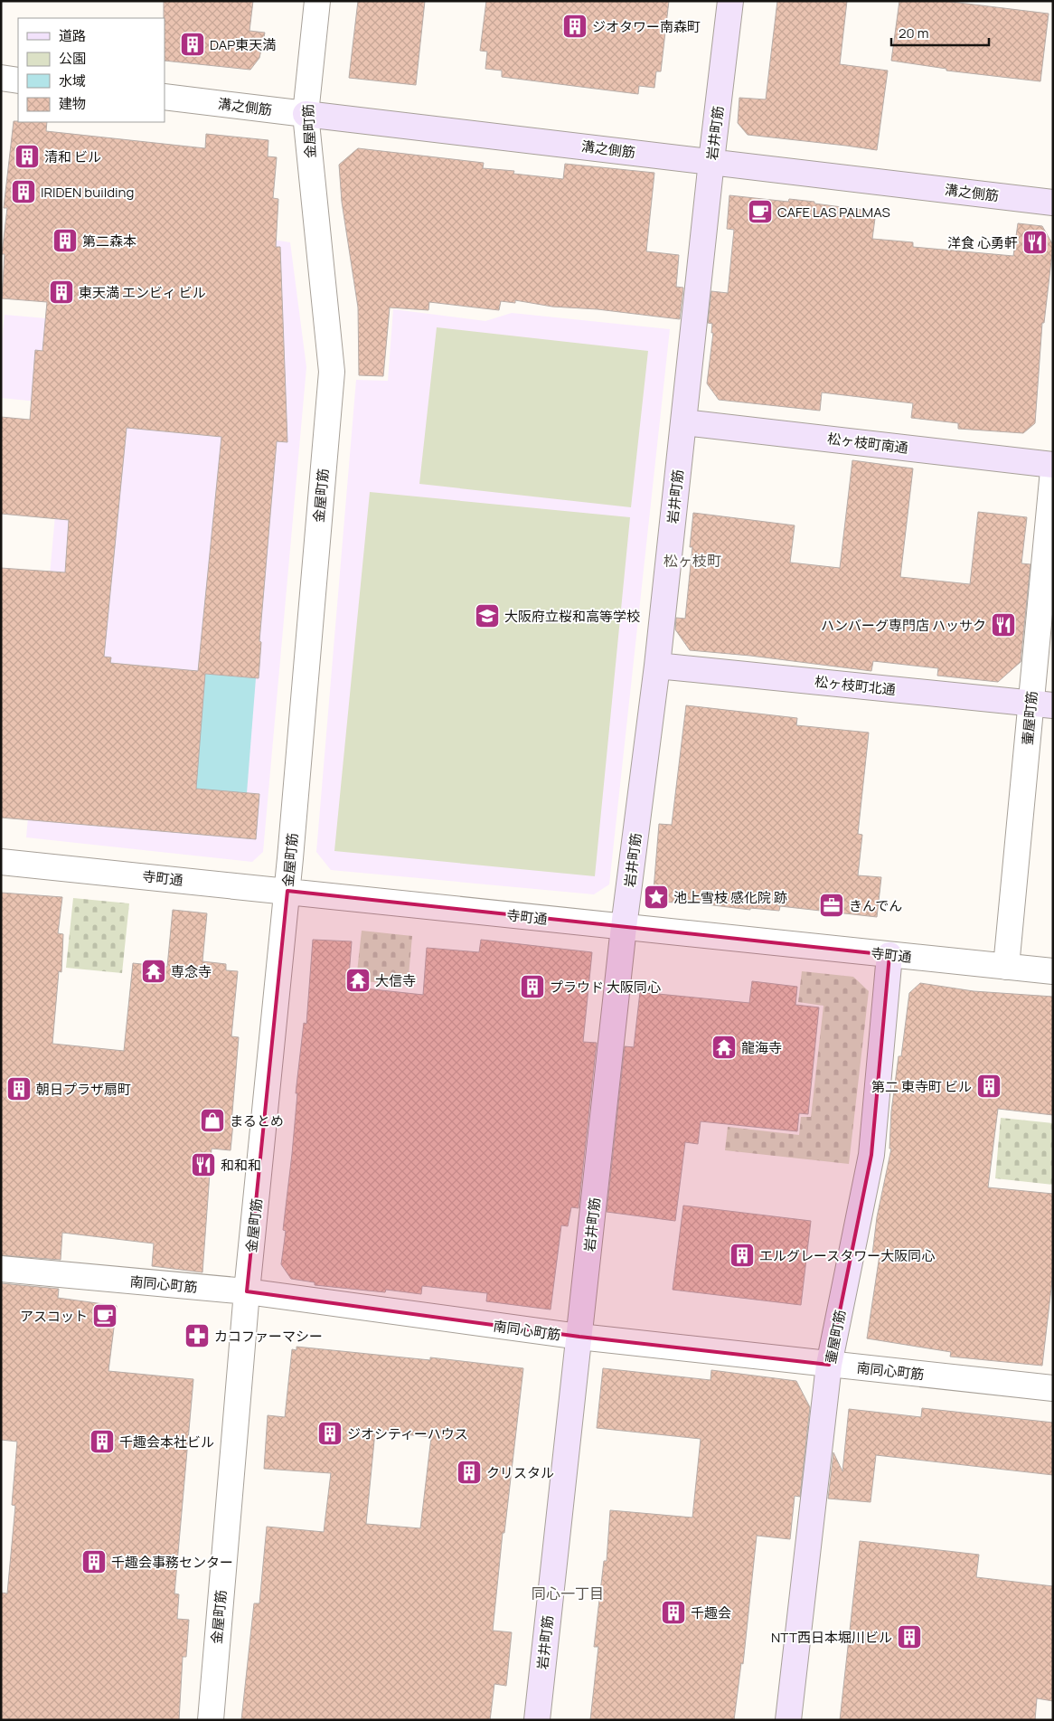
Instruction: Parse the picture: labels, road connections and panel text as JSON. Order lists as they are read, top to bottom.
{
  "streets": {
    "street": [
      "溝之側筋",
      "金屋町筋",
      "岩井町筋",
      "松ヶ枝町南通",
      "松ヶ枝町北通",
      "壷屋町筋",
      "寺町通",
      "南同心町筋"
    ]
  },
  "crossings": [
    ["溝之側筋", "金屋町筋"],
    ["溝之側筋", "岩井町筋"],
    ["金屋町筋", "寺町通"],
    ["金屋町筋", "南同心町筋"],
    ["岩井町筋", "松ヶ枝町南通"],
    ["岩井町筋", "松ヶ枝町北通"],
    ["岩井町筋", "寺町通"],
    ["岩井町筋", "南同心町筋"],
    ["松ヶ枝町北通", "壷屋町筋"],
    ["壷屋町筋", "寺町通"],
    ["壷屋町筋", "南同心町筋"]
  ],
  "districts": ["松ヶ枝町", "同心一丁目"],
  "places": {
    "building": [
      "ジオタワー南森町",
      "DAP東天満",
      "清和 ビル",
      "IRIDEN building",
      "第二森本",
      "東天満 エンビィ ビル",
      "プラウド 大阪同心",
      "第二 東寺町 ビル",
      "朝日プラザ扇町",
      "エルグレースタワー大阪同心",
      "ジオシティーハウス",
      "千趣会本社ビル",
      "クリスタル",
      "千趣会事務センター",
      "千趣会",
      "NTT西日本堀川ビル"
    ],
    "cafe": ["CAFE LAS PALMAS", "アスコット"],
    "restaurant": ["洋食 心勇軒", "ハンバーグ専門店 ハッサク", "和和和"],
    "school or university": ["大阪府立桜和高等学校"],
    "place": ["池上雪枝 感化院 跡"],
    "office": ["きんでん"],
    "temple": ["専念寺", "大信寺", "龍海寺"],
    "shop": ["まるとめ"],
    "pharmacy": ["カコファーマシー"]
  },
  "legend": [
    "道路",
    "公園",
    "水域",
    "建物"
  ],
  "scale_bar": "20 m"
}
